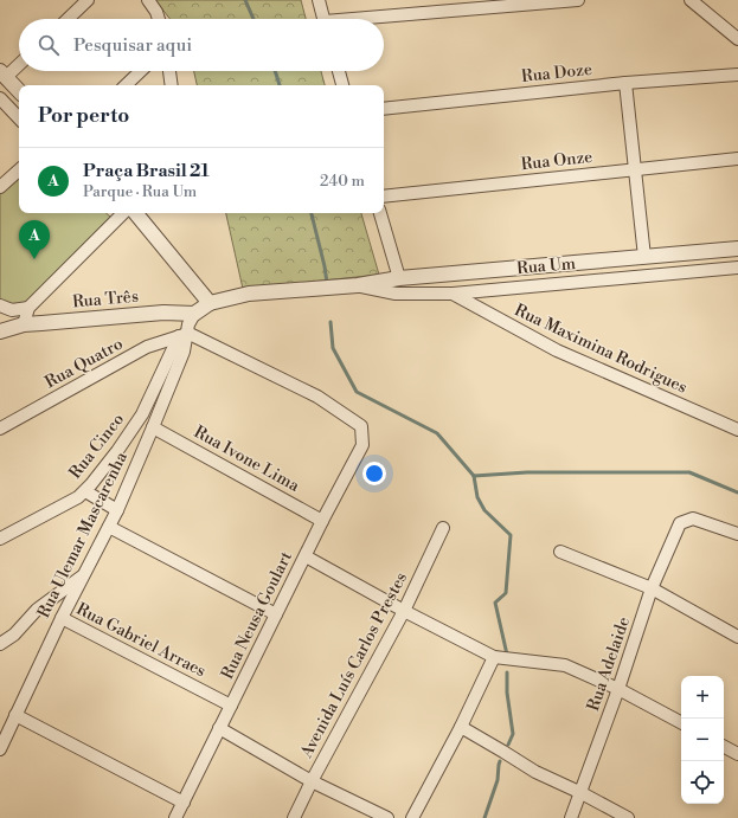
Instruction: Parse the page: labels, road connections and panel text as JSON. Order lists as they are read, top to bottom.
{
  "streets": {
    "street": [
      "Rua Doze",
      "Rua Onze",
      "Rua Um",
      "Rua Três",
      "Rua Maximina Rodrigues",
      "Rua Quatro",
      "Rua Cinco",
      "Rua Ivone Lima",
      "Rua Ulemar Mascarenha",
      "Rua Neusa Goulart",
      "Rua Gabriel Arraes",
      "Rua Adelaide",
      "Avenida Luís Carlos Prestes"
    ]
  },
  "crossings": [
    ["Rua Um", "Rua Três"],
    ["Rua Um", "Rua Maximina Rodrigues"],
    ["Rua Quatro", "Rua Cinco"],
    ["Rua Quatro", "Rua Ulemar Mascarenha"],
    ["Rua Quatro", "Rua Neusa Goulart"],
    ["Rua Cinco", "Rua Ulemar Mascarenha"],
    ["Rua Cinco", "Rua Neusa Goulart"],
    ["Rua Ivone Lima", "Rua Ulemar Mascarenha"],
    ["Rua Ivone Lima", "Rua Neusa Goulart"],
    ["Rua Ulemar Mascarenha", "Rua Neusa Goulart"],
    ["Rua Ulemar Mascarenha", "Rua Gabriel Arraes"],
    ["Rua Neusa Goulart", "Rua Gabriel Arraes"]
  ],
  "page": {
    "search": "Pesquisar aqui",
    "heading": "Por perto",
    "list": [
      {
        "mark": "A",
        "name": "Praça Brasil 21",
        "note": "Parque · Rua Um",
        "value": "240 m"
      }
    ],
    "pins": "A",
    "map_buttons": ["+", "−"]
  }
}
